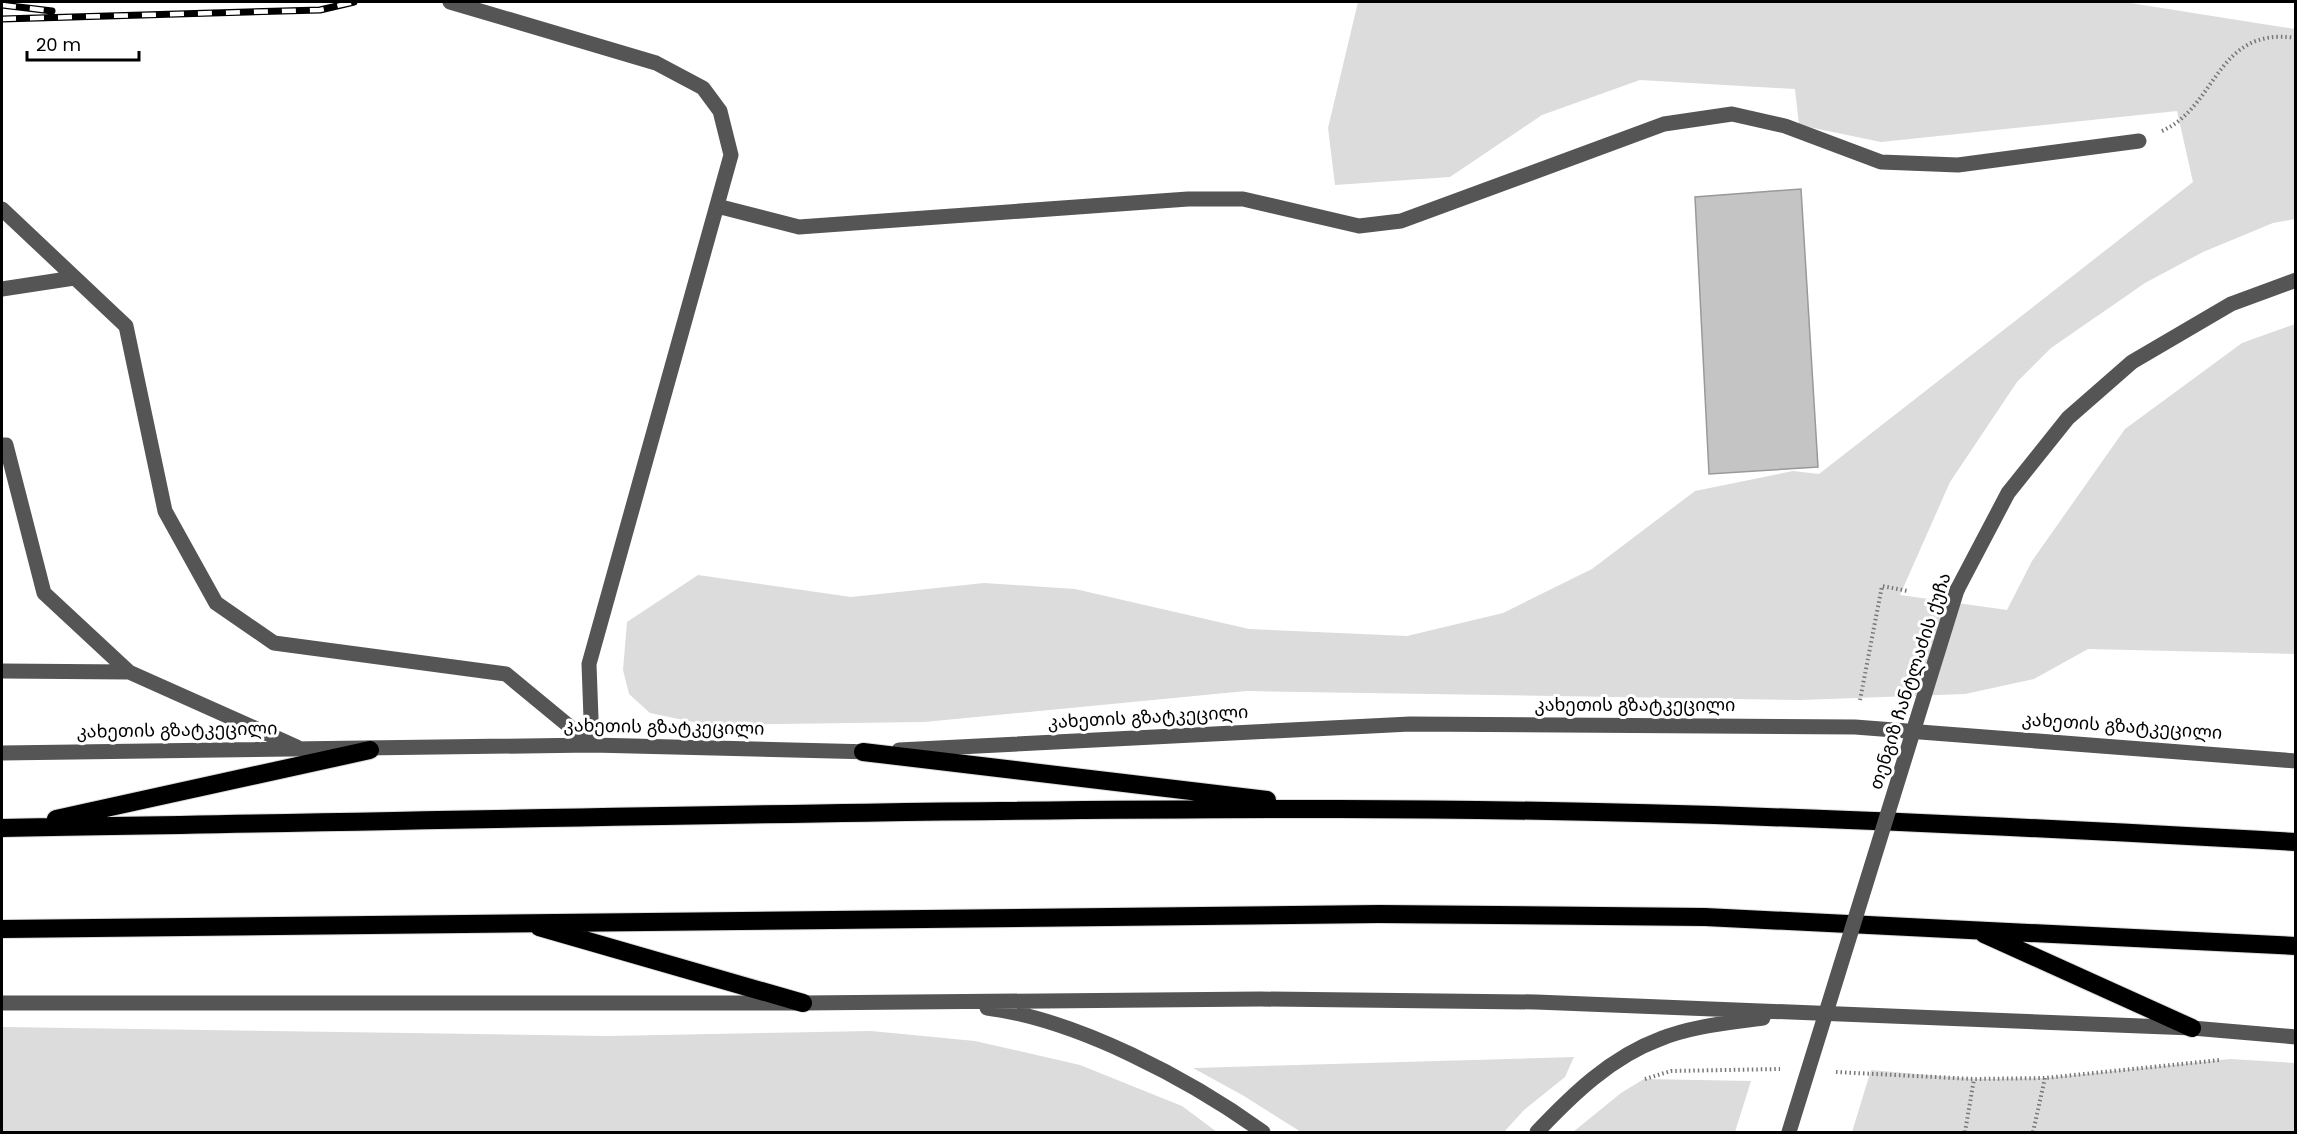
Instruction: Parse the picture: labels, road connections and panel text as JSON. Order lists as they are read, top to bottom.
{
  "streets": {
    "street": ["თენგიზ ჩანტლაძის ქუჩა", "კახეთის გზატკეცილი"]
  },
  "scale_bar": "20 m"
}
